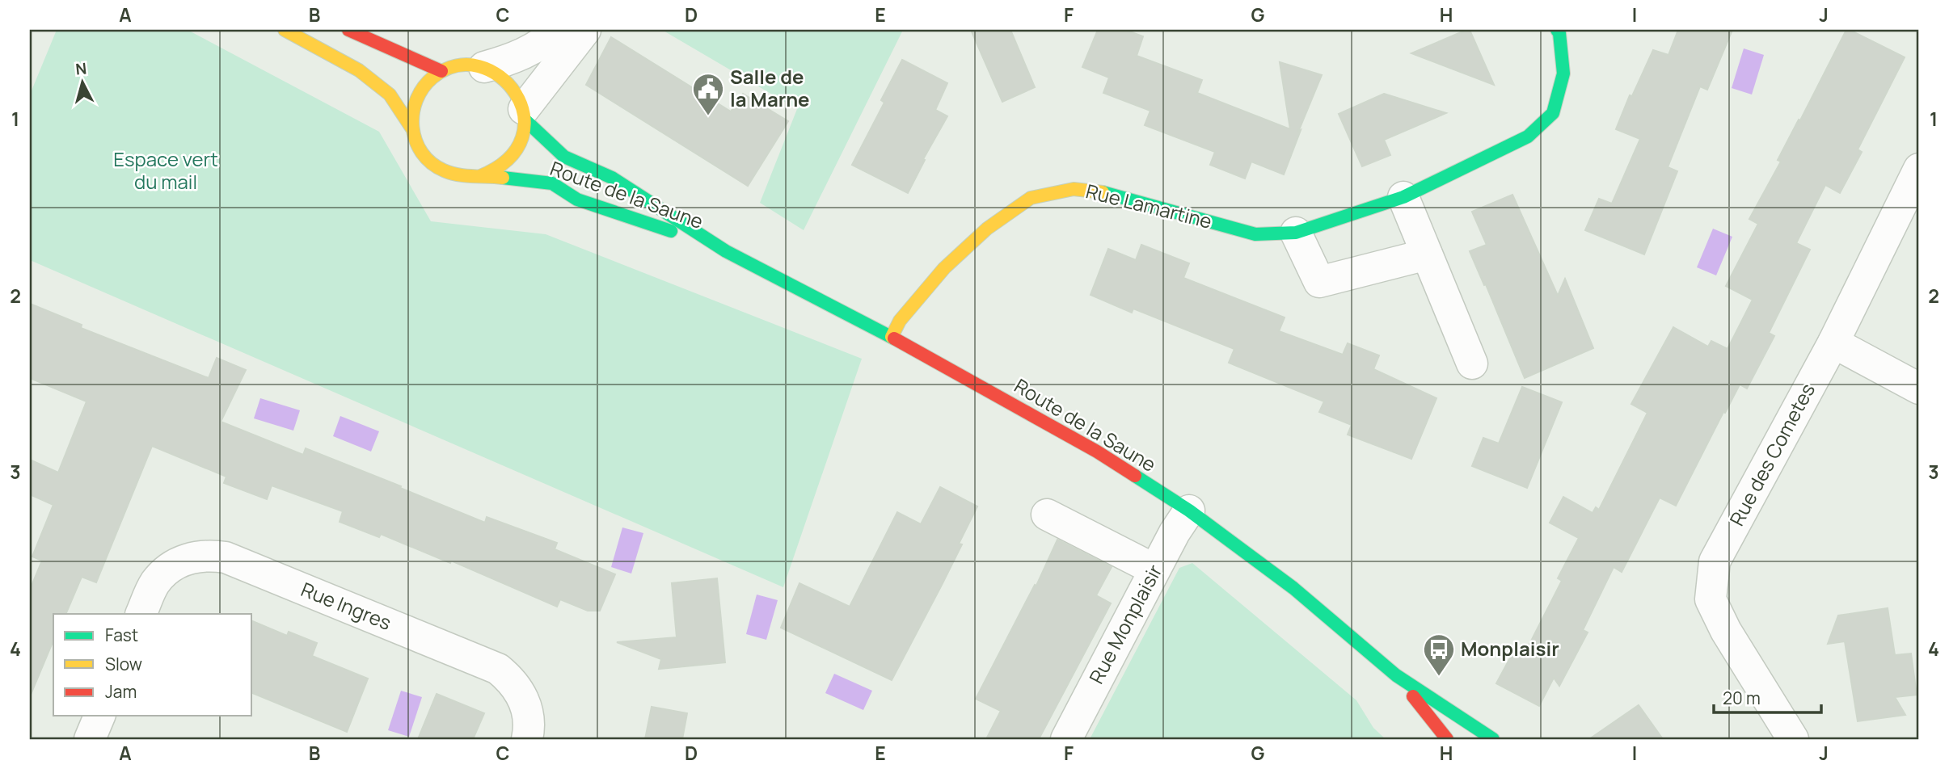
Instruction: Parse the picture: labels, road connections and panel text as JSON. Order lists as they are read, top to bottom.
{
  "streets": {
    "street": [
      "Route de la Saune",
      "Rue Lamartine",
      "Rue des Cometes",
      "Rue Ingres",
      "Rue Monplaisir"
    ]
  },
  "crossings": [
    ["Route de la Saune", "Rue Lamartine"],
    ["Route de la Saune", "Rue Monplaisir"]
  ],
  "parks": ["Espace vert du mail"],
  "places": {
    "public building": ["Salle de la Marne"],
    "bus stop": ["Monplaisir"]
  },
  "legend": ["Fast", "Slow", "Jam"],
  "scale_bar": "20 m",
  "north": "top",
  "grid": {
    "columns": [
      "A",
      "B",
      "C",
      "D",
      "E",
      "F",
      "G",
      "H",
      "I",
      "J"
    ],
    "rows": [
      "1",
      "2",
      "3",
      "4"
    ]
  }
}
